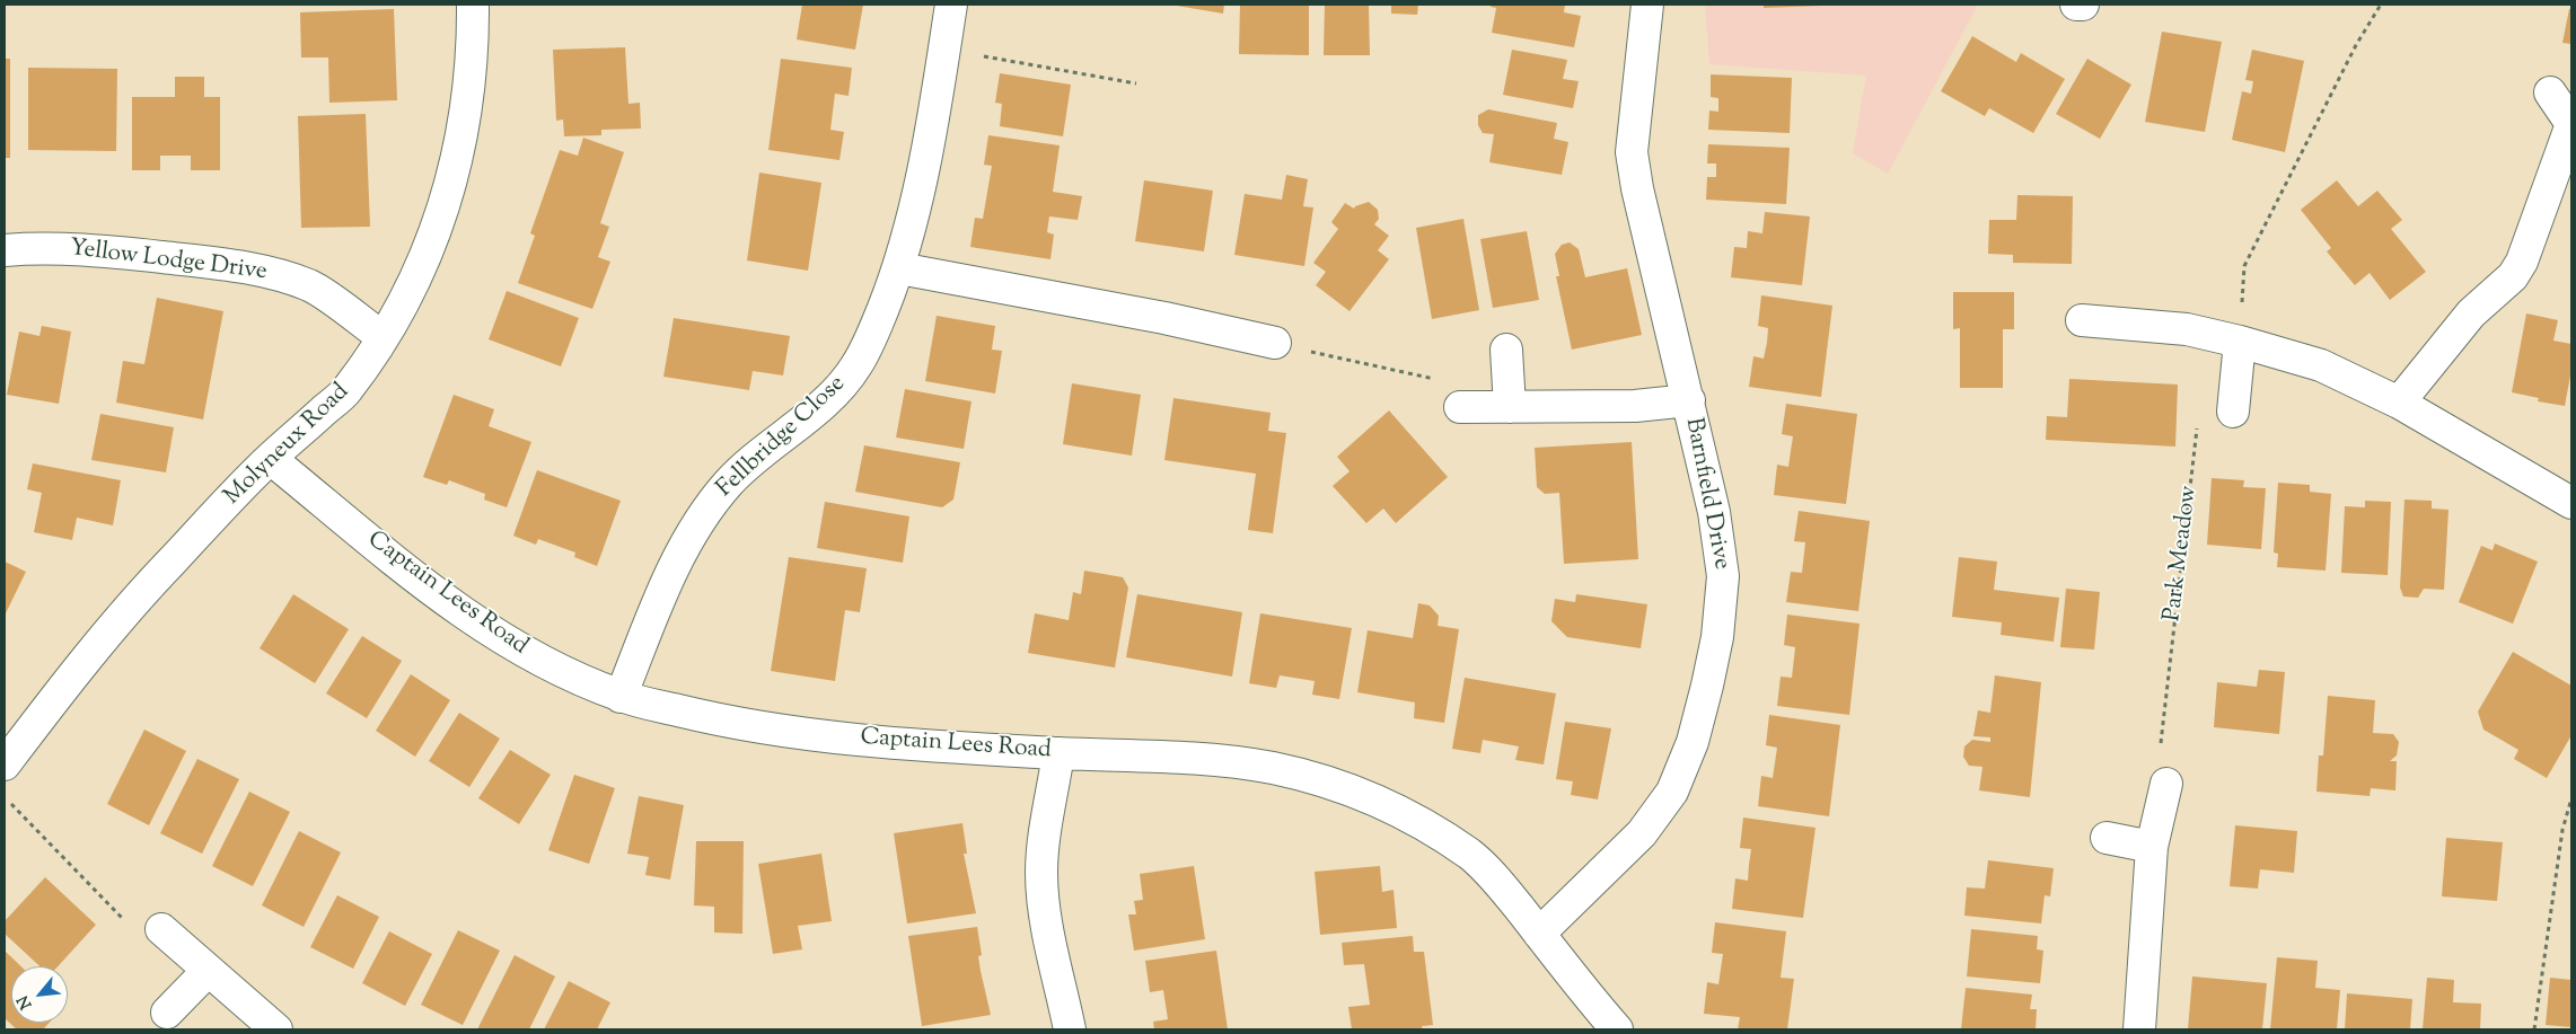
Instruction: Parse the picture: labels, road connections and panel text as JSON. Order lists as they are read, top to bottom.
{
  "streets": {
    "street": [
      "Yellow Lodge Drive",
      "Fellbridge Close",
      "Molyneux Road",
      "Barnfield Drive",
      "Captain Lees Road"
    ],
    "path": ["Park Meadow"]
  },
  "crossings": [
    ["Yellow Lodge Drive", "Molyneux Road"],
    ["Fellbridge Close", "Captain Lees Road"],
    ["Molyneux Road", "Captain Lees Road"],
    ["Barnfield Drive", "Captain Lees Road"]
  ],
  "north": "bottom left"
}
